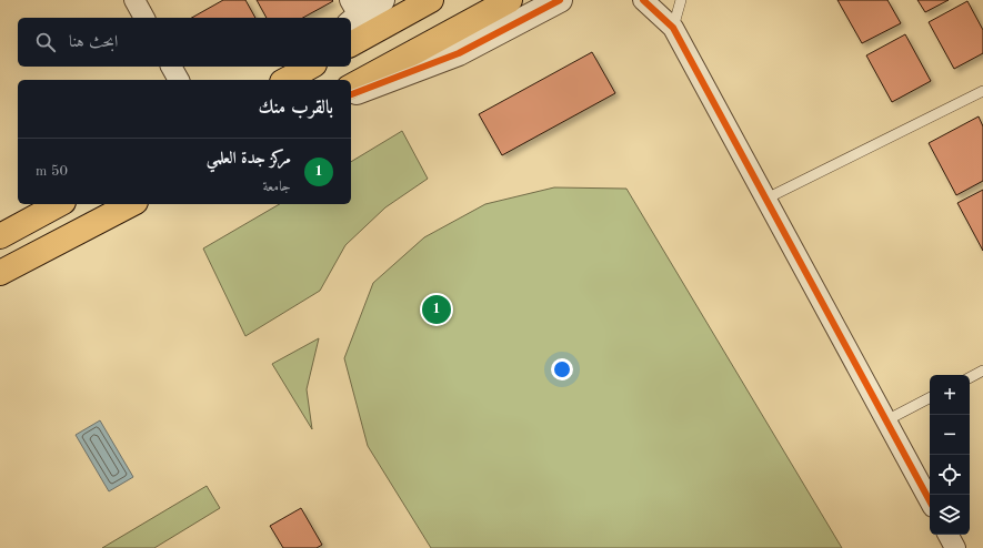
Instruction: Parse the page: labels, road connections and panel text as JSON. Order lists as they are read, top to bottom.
{
  "page": {
    "search": "ابحث هنا",
    "heading": "بالقرب منك",
    "list": [
      {
        "mark": "1",
        "name": "مركز جدة العلمي",
        "note": "جامعة",
        "value": "50 m"
      }
    ],
    "pins": "1",
    "map_buttons": ["+", "−"]
  }
}
